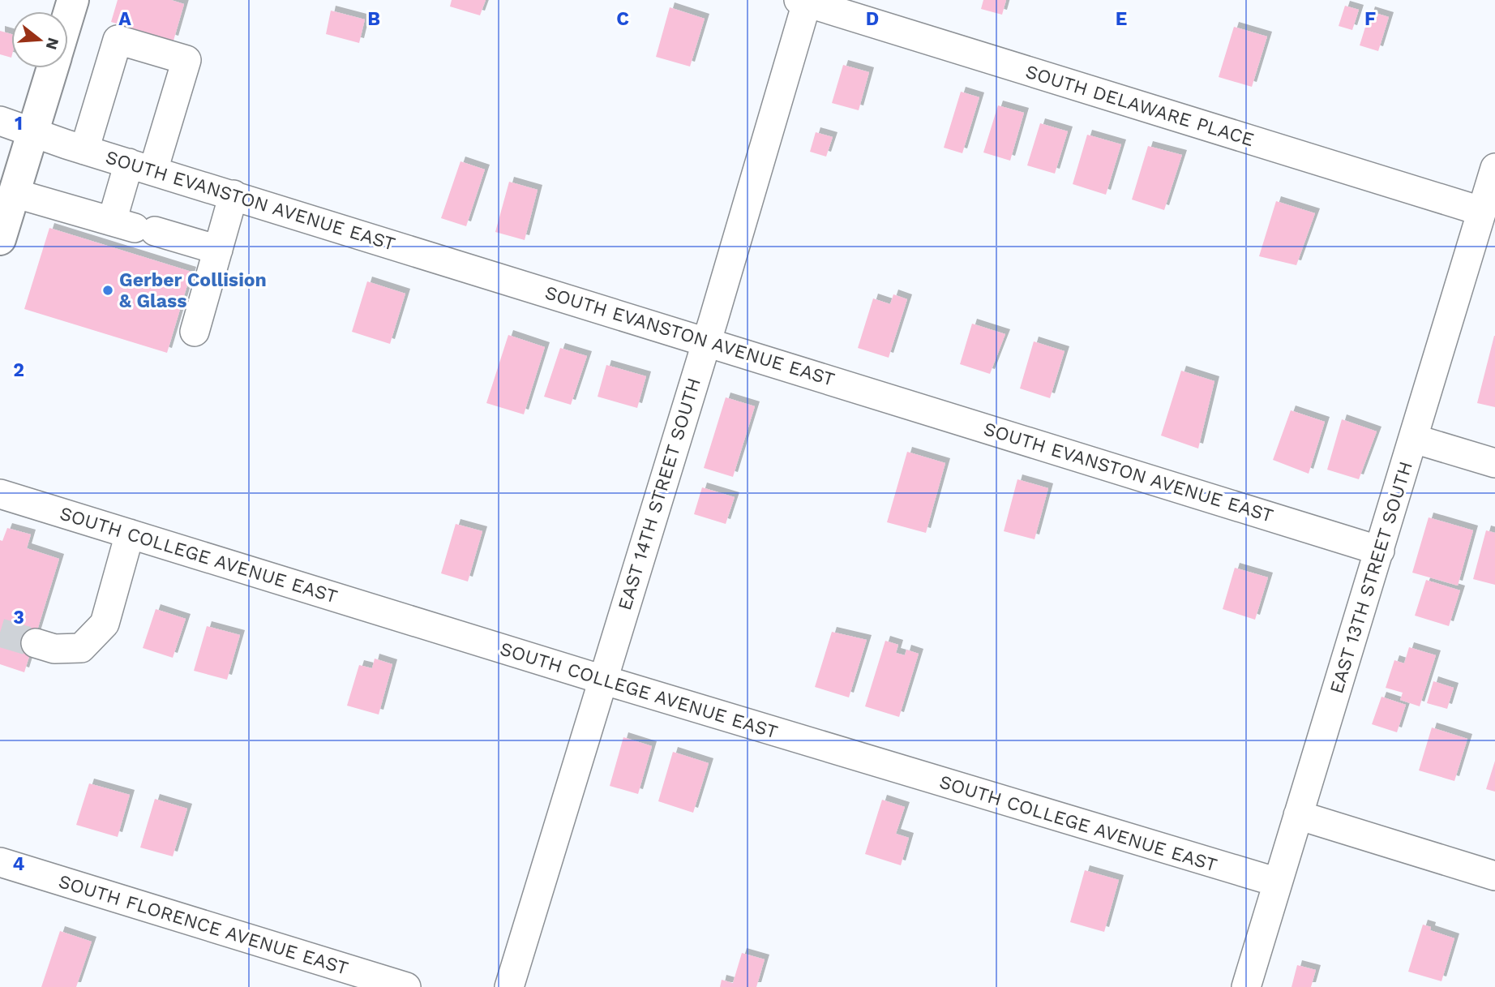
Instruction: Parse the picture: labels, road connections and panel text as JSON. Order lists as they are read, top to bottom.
{
  "streets": {
    "street": [
      "SOUTH DELAWARE PLACE",
      "SOUTH EVANSTON AVENUE EAST",
      "EAST 14TH STREET SOUTH",
      "SOUTH COLLEGE AVENUE EAST",
      "EAST 13TH STREET SOUTH",
      "SOUTH FLORENCE AVENUE EAST"
    ]
  },
  "crossings": [
    ["SOUTH DELAWARE PLACE", "EAST 14TH STREET SOUTH"],
    ["SOUTH DELAWARE PLACE", "EAST 13TH STREET SOUTH"],
    ["SOUTH EVANSTON AVENUE EAST", "EAST 14TH STREET SOUTH"],
    ["SOUTH EVANSTON AVENUE EAST", "EAST 13TH STREET SOUTH"],
    ["EAST 14TH STREET SOUTH", "SOUTH COLLEGE AVENUE EAST"],
    ["SOUTH COLLEGE AVENUE EAST", "EAST 13TH STREET SOUTH"]
  ],
  "places": ["Gerber Collision & Glass"],
  "north": "right",
  "grid": {
    "columns": [
      "A",
      "B",
      "C",
      "D",
      "E",
      "F"
    ],
    "rows": [
      "1",
      "2",
      "3",
      "4"
    ]
  }
}
